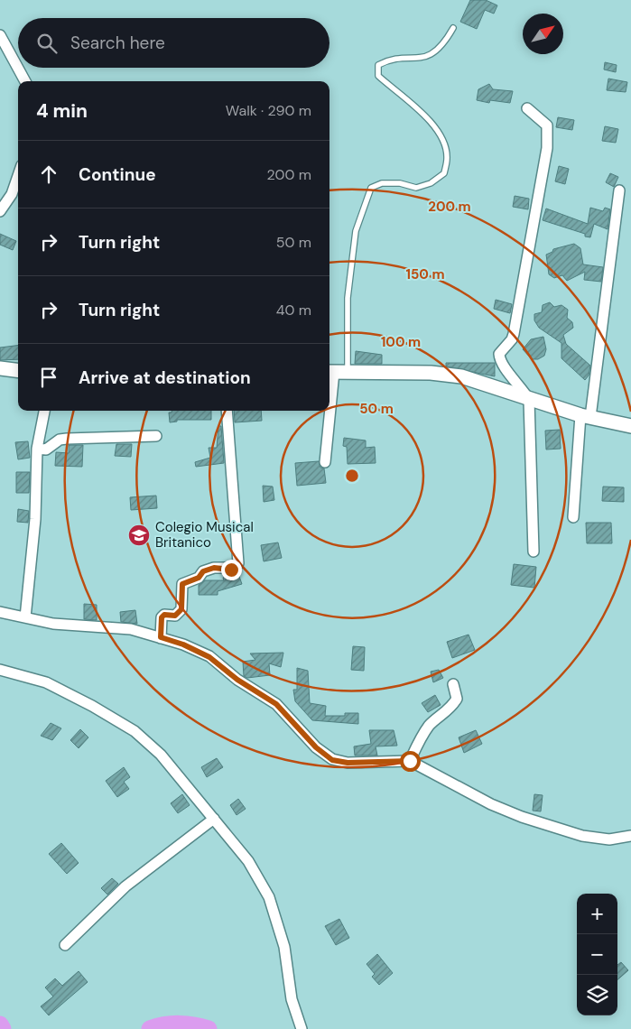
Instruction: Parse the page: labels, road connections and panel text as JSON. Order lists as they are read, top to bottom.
{
  "places": {
    "school or university": ["Colegio Musical Britanico"]
  },
  "north": "top right",
  "page": {
    "search": "Search here",
    "heading": ["4 min", "Walk · 290 m"],
    "list": [
      ["Continue", "200 m"],
      ["Turn right", "50 m"],
      ["Turn right", "40 m"],
      "Arrive at destination"
    ],
    "map_buttons": ["+", "−"]
  },
  "rings": [
    "200 m",
    "150 m",
    "100 m",
    "50 m"
  ]
}
